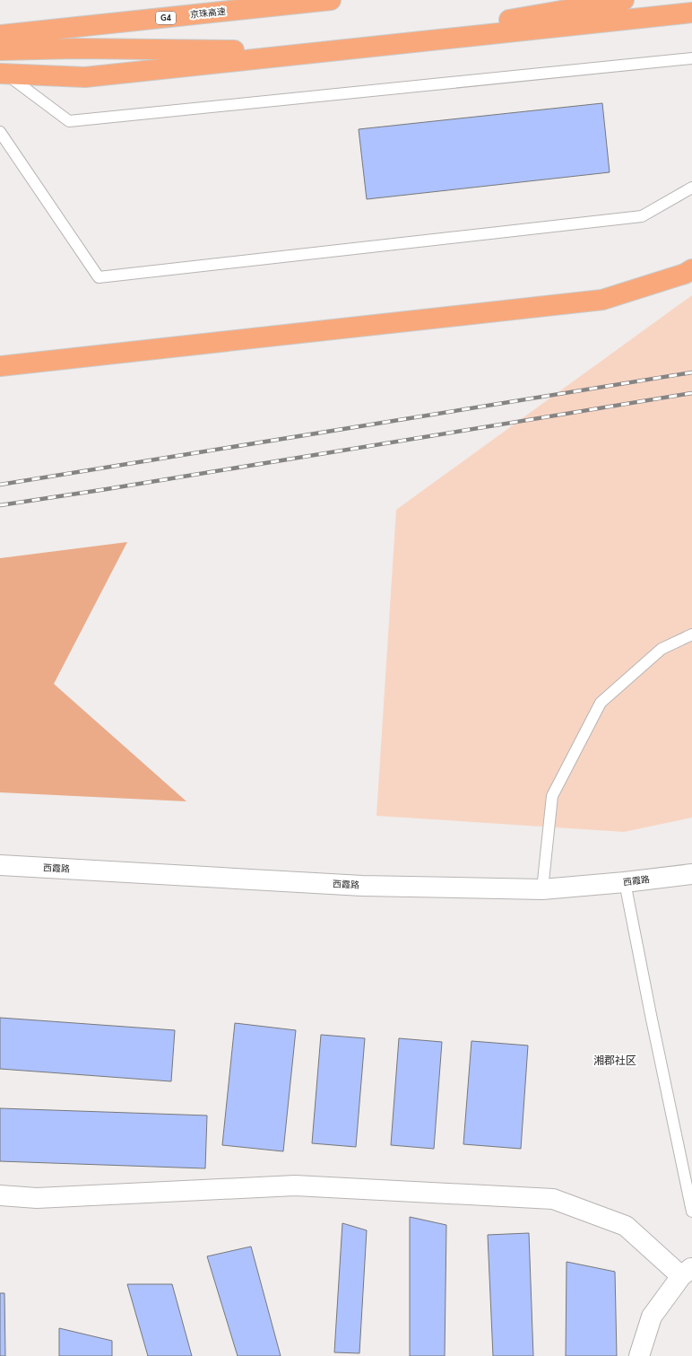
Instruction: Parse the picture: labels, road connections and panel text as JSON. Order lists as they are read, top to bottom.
{
  "streets": {
    "highway": ["京珠高速", "G4"],
    "street": ["西霞路"]
  },
  "districts": ["湘郡社区"]
}
